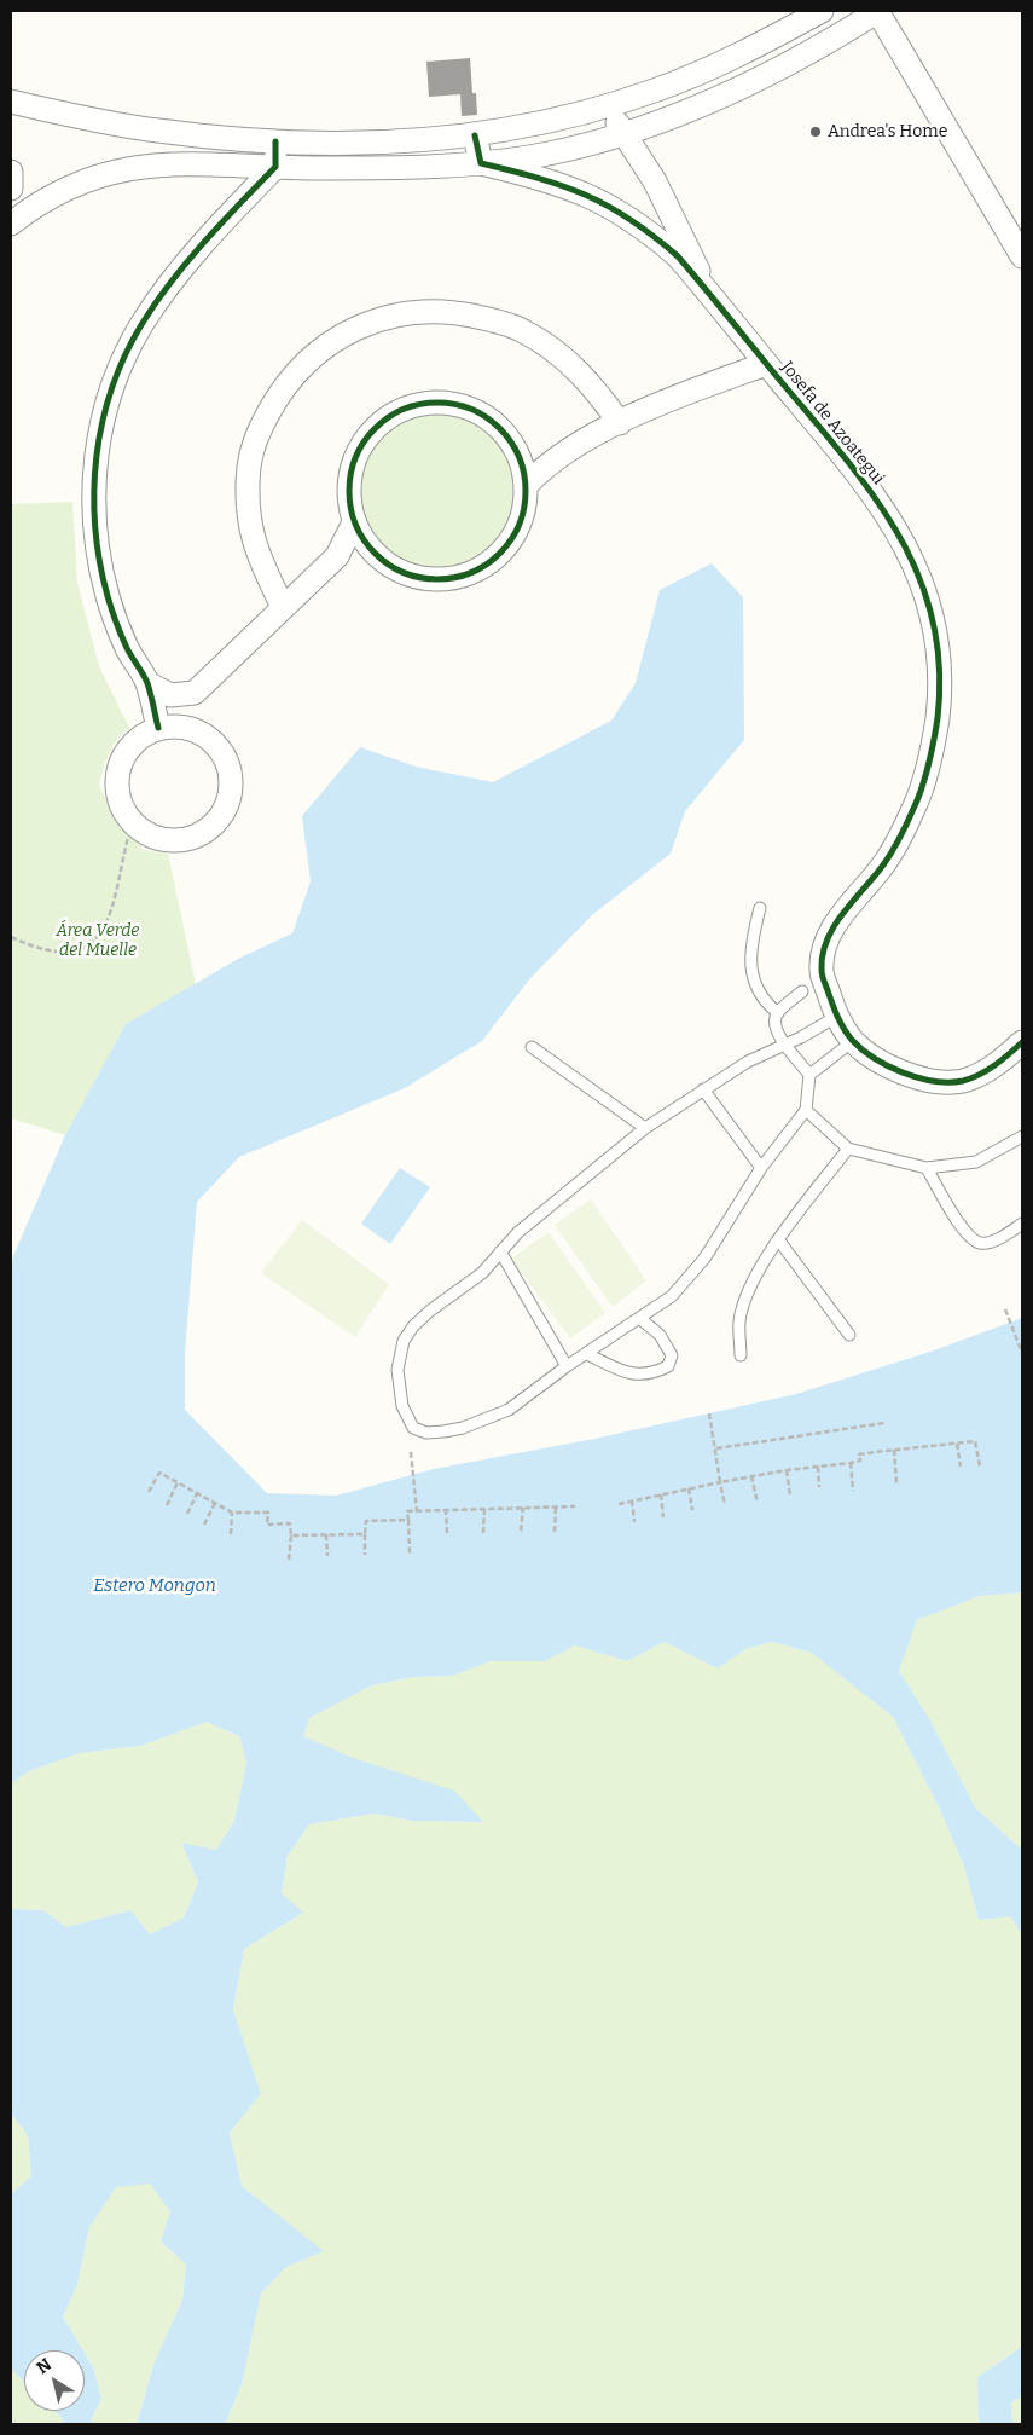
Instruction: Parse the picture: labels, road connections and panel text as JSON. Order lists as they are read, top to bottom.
{
  "streets": {
    "street": ["Josefa de Azoategui"]
  },
  "water": ["Estero Mongon"],
  "parks": ["Área Verde del Muelle"],
  "places": ["Andrea's Home"],
  "north": "top left"
}
